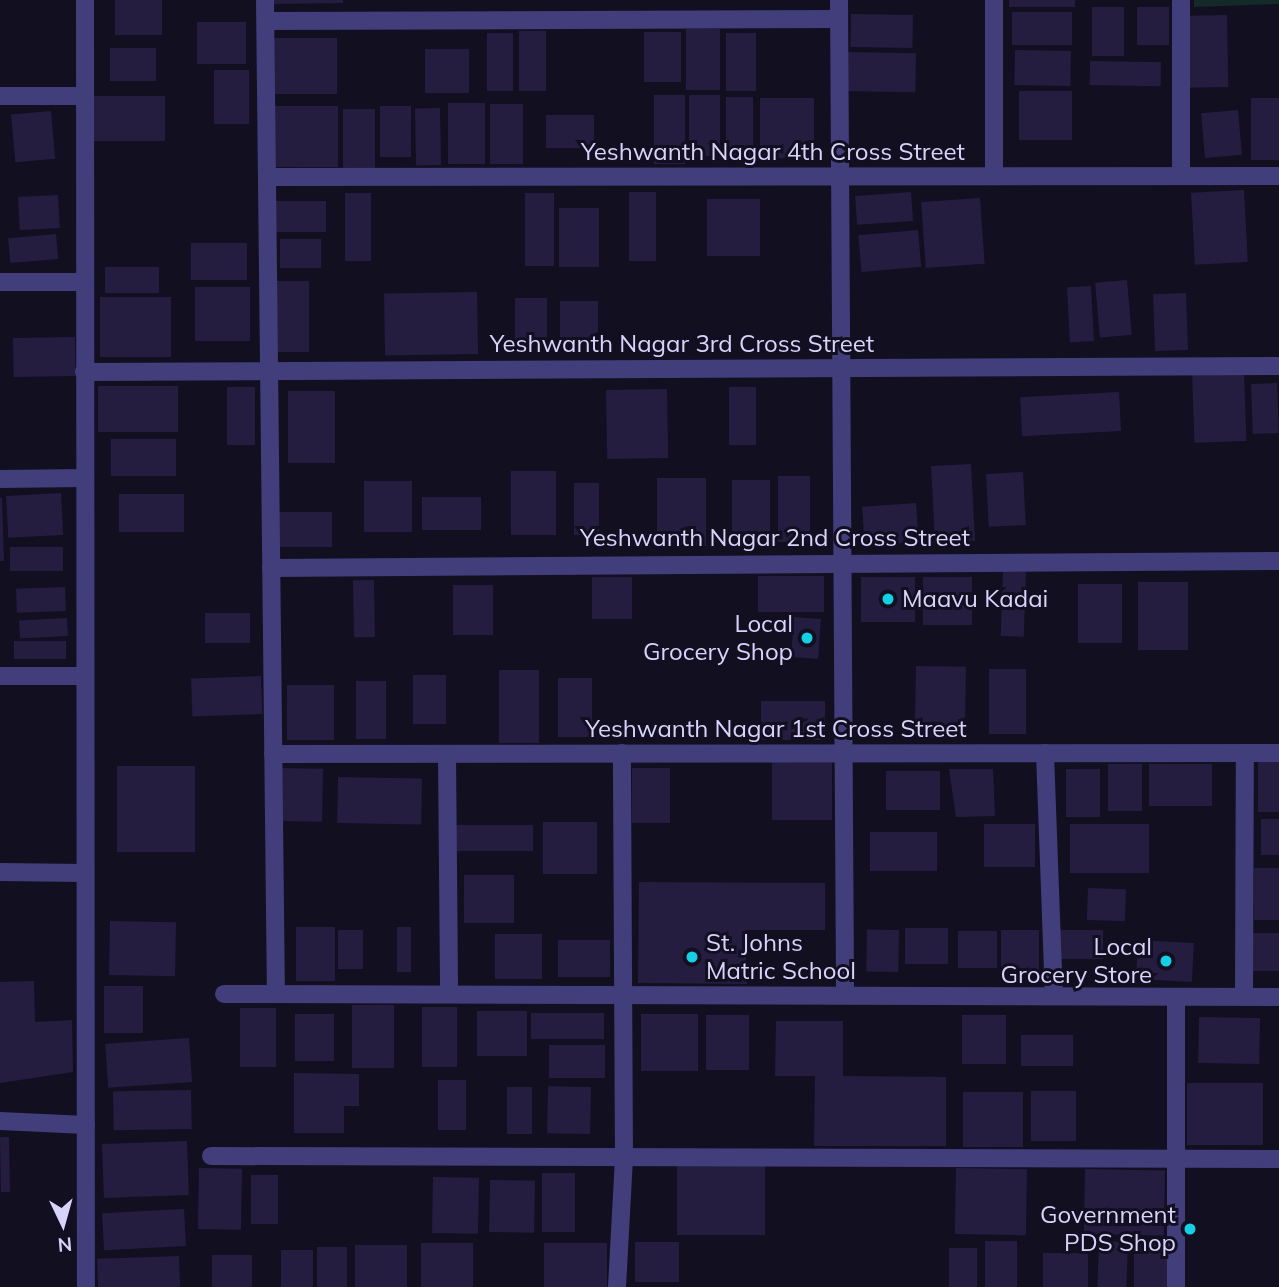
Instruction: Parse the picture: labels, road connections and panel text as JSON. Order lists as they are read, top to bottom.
{
  "streets": {
    "street": [
      "Yeshwanth Nagar 4th Cross Street",
      "Yeshwanth Nagar 3rd Cross Street",
      "Yeshwanth Nagar 2nd Cross Street",
      "Yeshwanth Nagar 1st Cross Street"
    ]
  },
  "places": [
    "Maavu Kadai",
    "Local Grocery Shop",
    "St. Johns Matric School",
    "Local Grocery Store",
    "Government PDS Shop"
  ],
  "north": "bottom"
}
